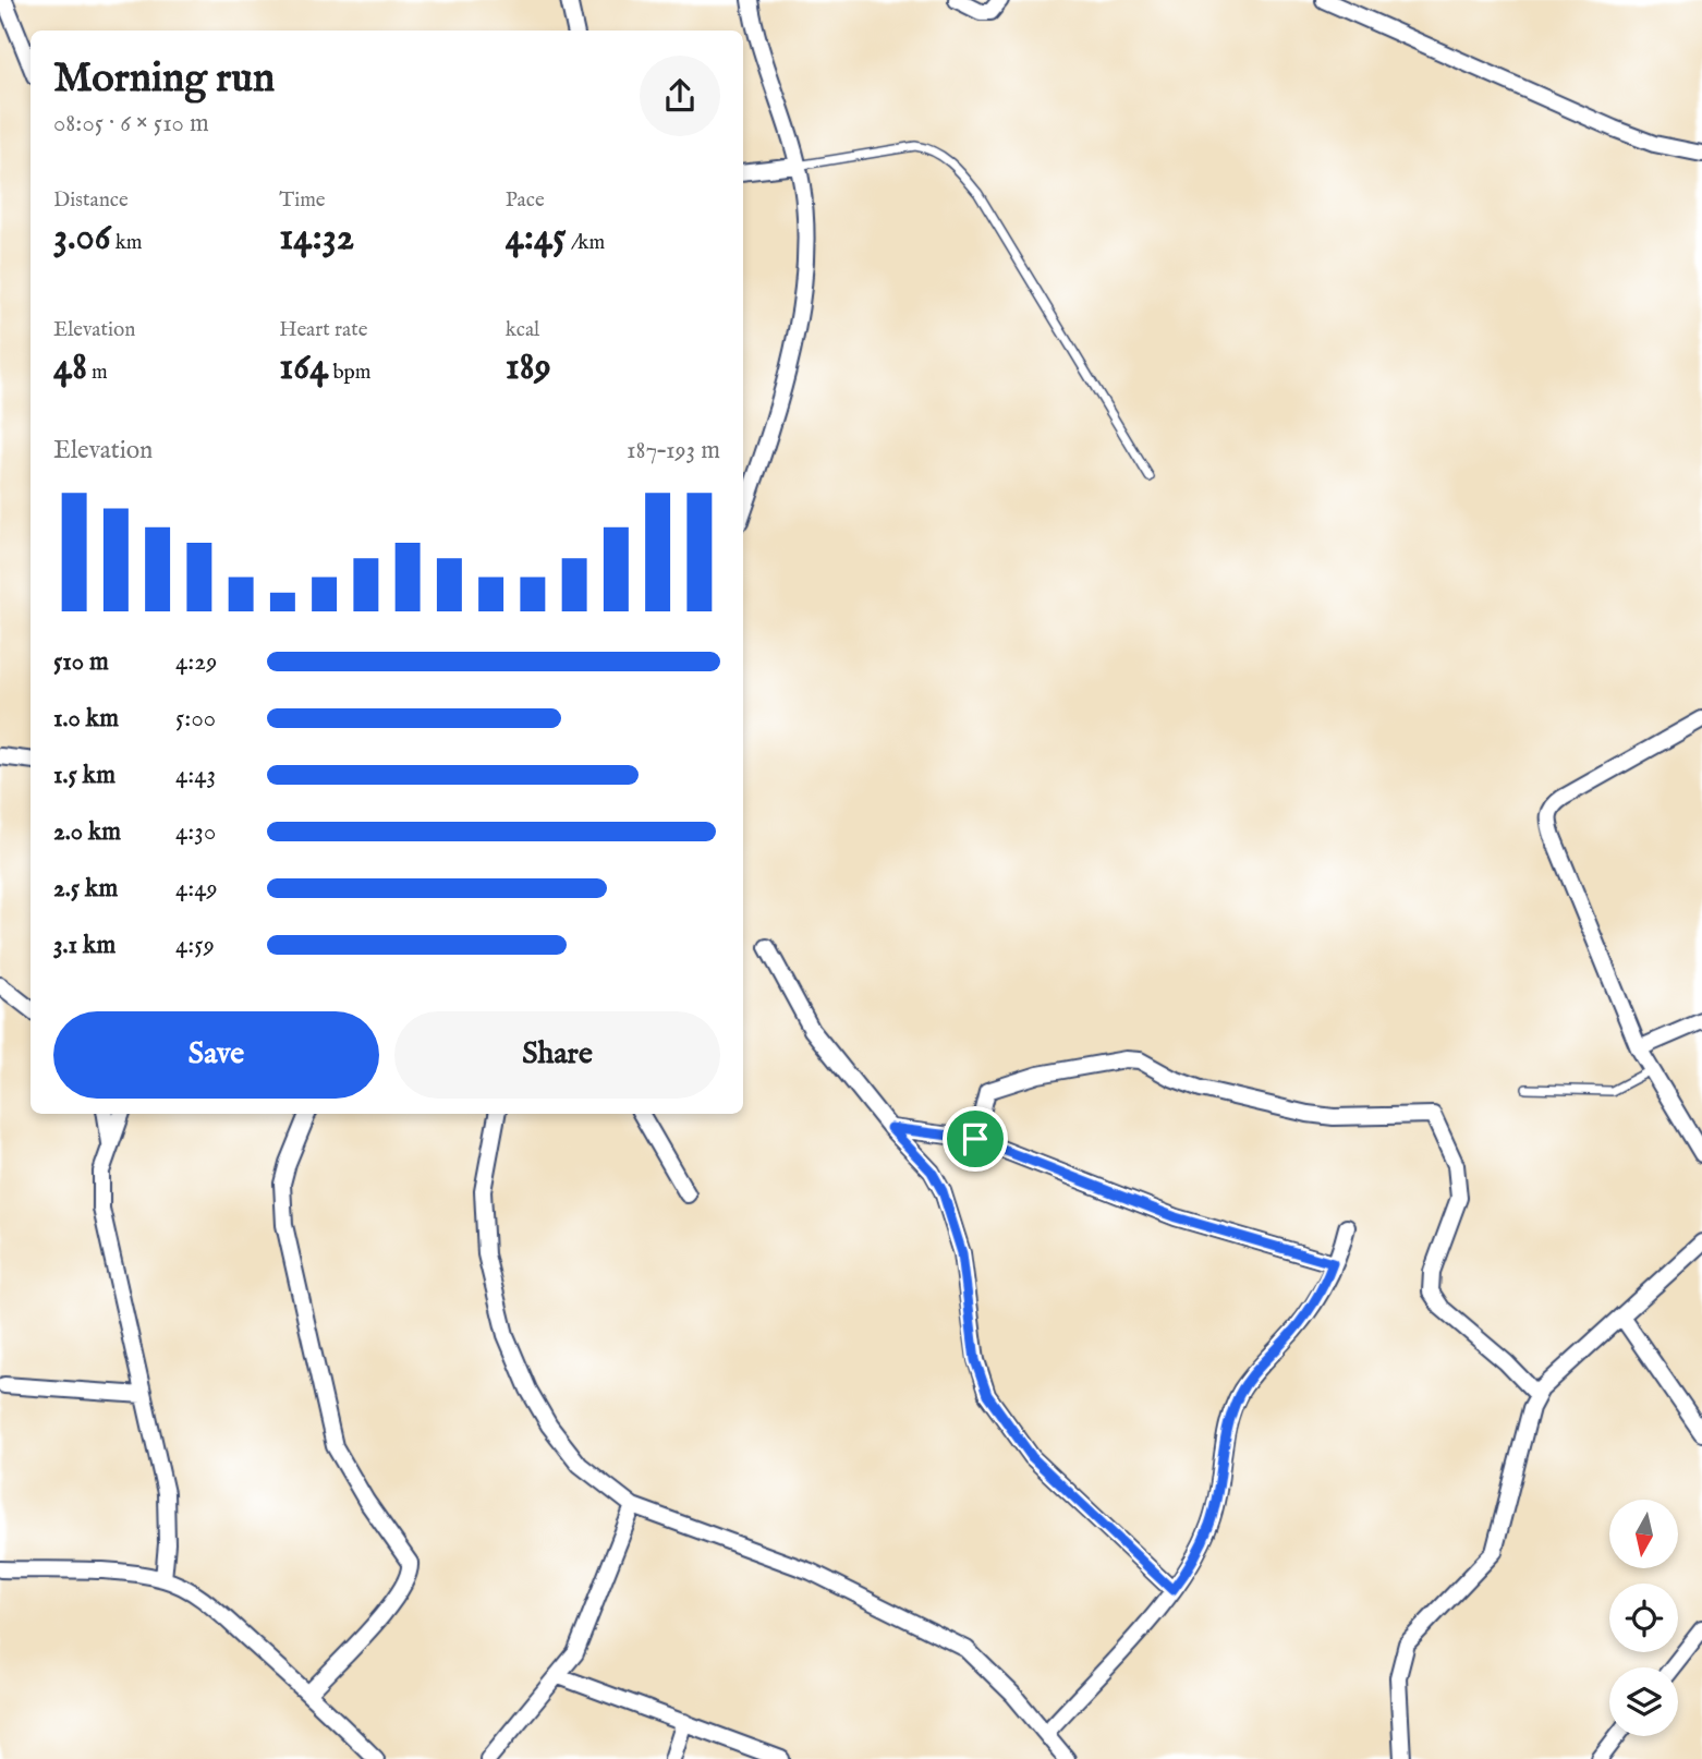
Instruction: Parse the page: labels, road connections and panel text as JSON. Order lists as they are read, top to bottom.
{
  "north": "bottom",
  "page": {
    "heading": ["Morning run", "08:05 · 6 × 510 m"],
    "stats": [
      ["Distance", "3.06 km"],
      ["Time", "14:32"],
      ["Pace", "4:45 /km"],
      ["Elevation", "48 m"],
      ["Heart rate", "164 bpm"],
      ["kcal", "189"]
    ],
    "chart": ["Elevation", "187–193 m"],
    "list": [
      {
        "name": "510 m",
        "note": "4:29"
      },
      {
        "name": "1.0 km",
        "note": "5:00"
      },
      {
        "name": "1.5 km",
        "note": "4:43"
      },
      {
        "name": "2.0 km",
        "note": "4:30"
      },
      {
        "name": "2.5 km",
        "note": "4:49"
      },
      {
        "name": "3.1 km",
        "note": "4:59"
      }
    ],
    "buttons": ["Save", "Share"]
  }
}
